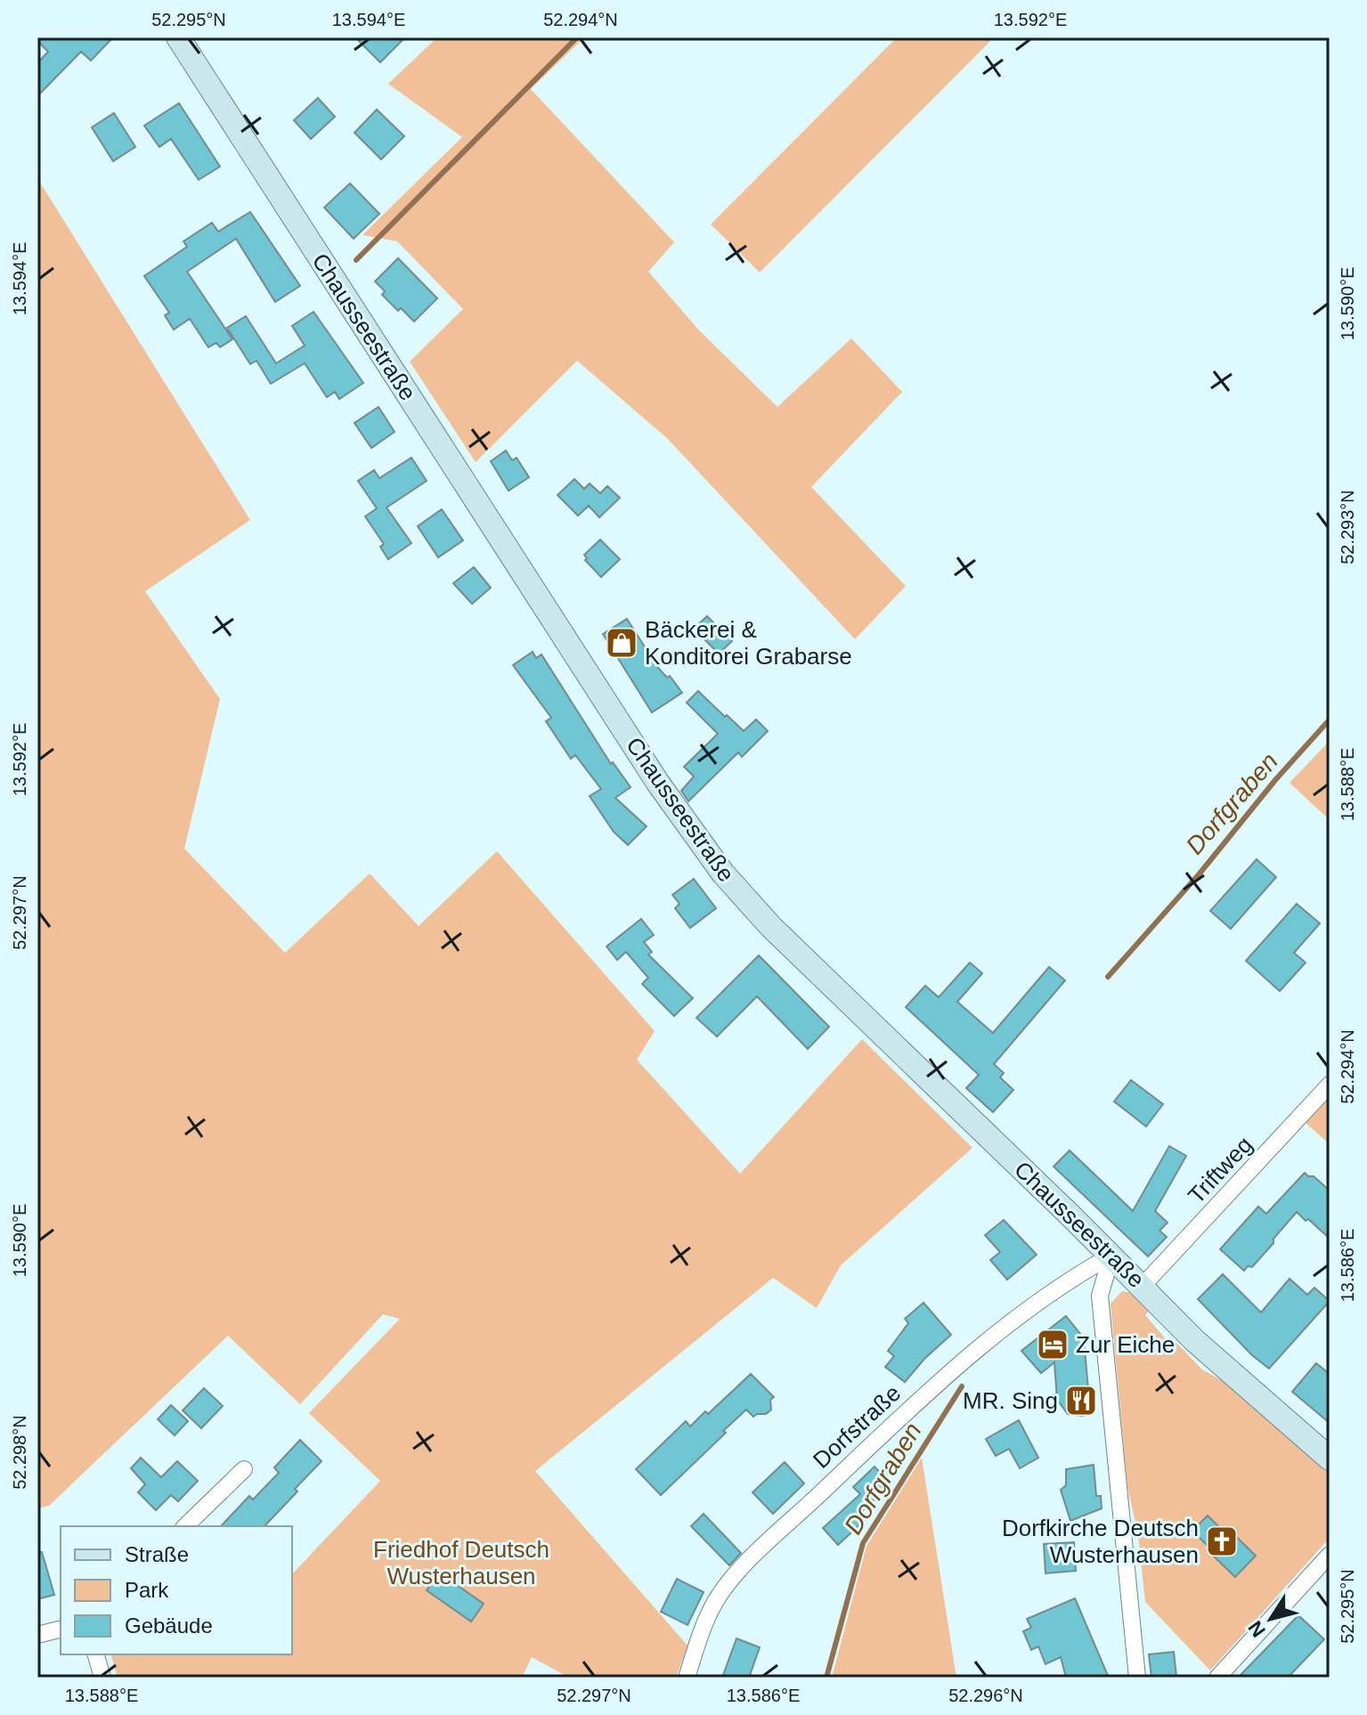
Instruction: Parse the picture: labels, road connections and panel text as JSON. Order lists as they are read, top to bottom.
{
  "streets": {
    "main road": ["Chausseestraße"],
    "street": ["Triftweg", "Dorfstraße"]
  },
  "crossings": [
    ["Chausseestraße", "Triftweg"],
    ["Chausseestraße", "Dorfstraße"]
  ],
  "water": ["Dorfgraben"],
  "parks": ["Friedhof Deutsch Wusterhausen"],
  "places": {
    "shop": ["Bäckerei & Konditorei Grabarse"],
    "hotel": ["Zur Eiche"],
    "restaurant": ["MR. Sing"],
    "church": ["Dorfkirche Deutsch Wusterhausen"]
  },
  "legend": ["Straße", "Park", "Gebäude"],
  "north": "bottom left",
  "coordinates": [
    "52.295°N",
    "13.594°E",
    "52.294°N",
    "13.592°E",
    "13.590°E",
    "52.293°N",
    "13.588°E",
    "52.297°N",
    "13.586°E",
    "52.298°N",
    "52.296°N"
  ]
}
